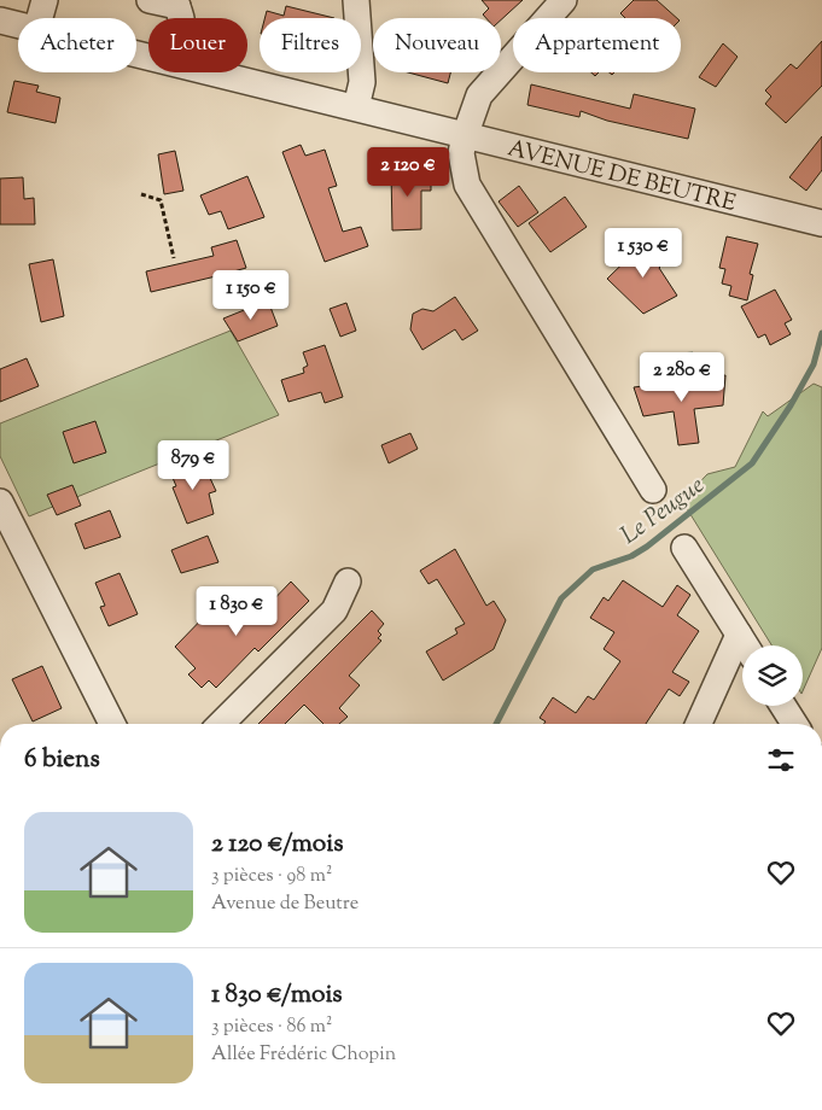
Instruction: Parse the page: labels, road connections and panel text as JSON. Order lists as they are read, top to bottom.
{
  "streets": {
    "street": ["AVENUE DE BEUTRE"]
  },
  "water": ["Le Peugue"],
  "page": {
    "chip": [
      "Acheter",
      "Louer",
      "Filtres",
      "Nouveau",
      "Appartement"
    ],
    "price": [
      "2 120 €",
      "1 530 €",
      "1 150 €",
      "2 280 €",
      "879 €",
      "1 830 €"
    ],
    "heading": "6 biens",
    "list": [
      {
        "name": "2 120 €/mois",
        "note": "3 pièces · 98 m² · Avenue de Beutre"
      },
      {
        "name": "1 830 €/mois",
        "note": "3 pièces · 86 m² · Allée Frédéric Chopin"
      }
    ]
  }
}
